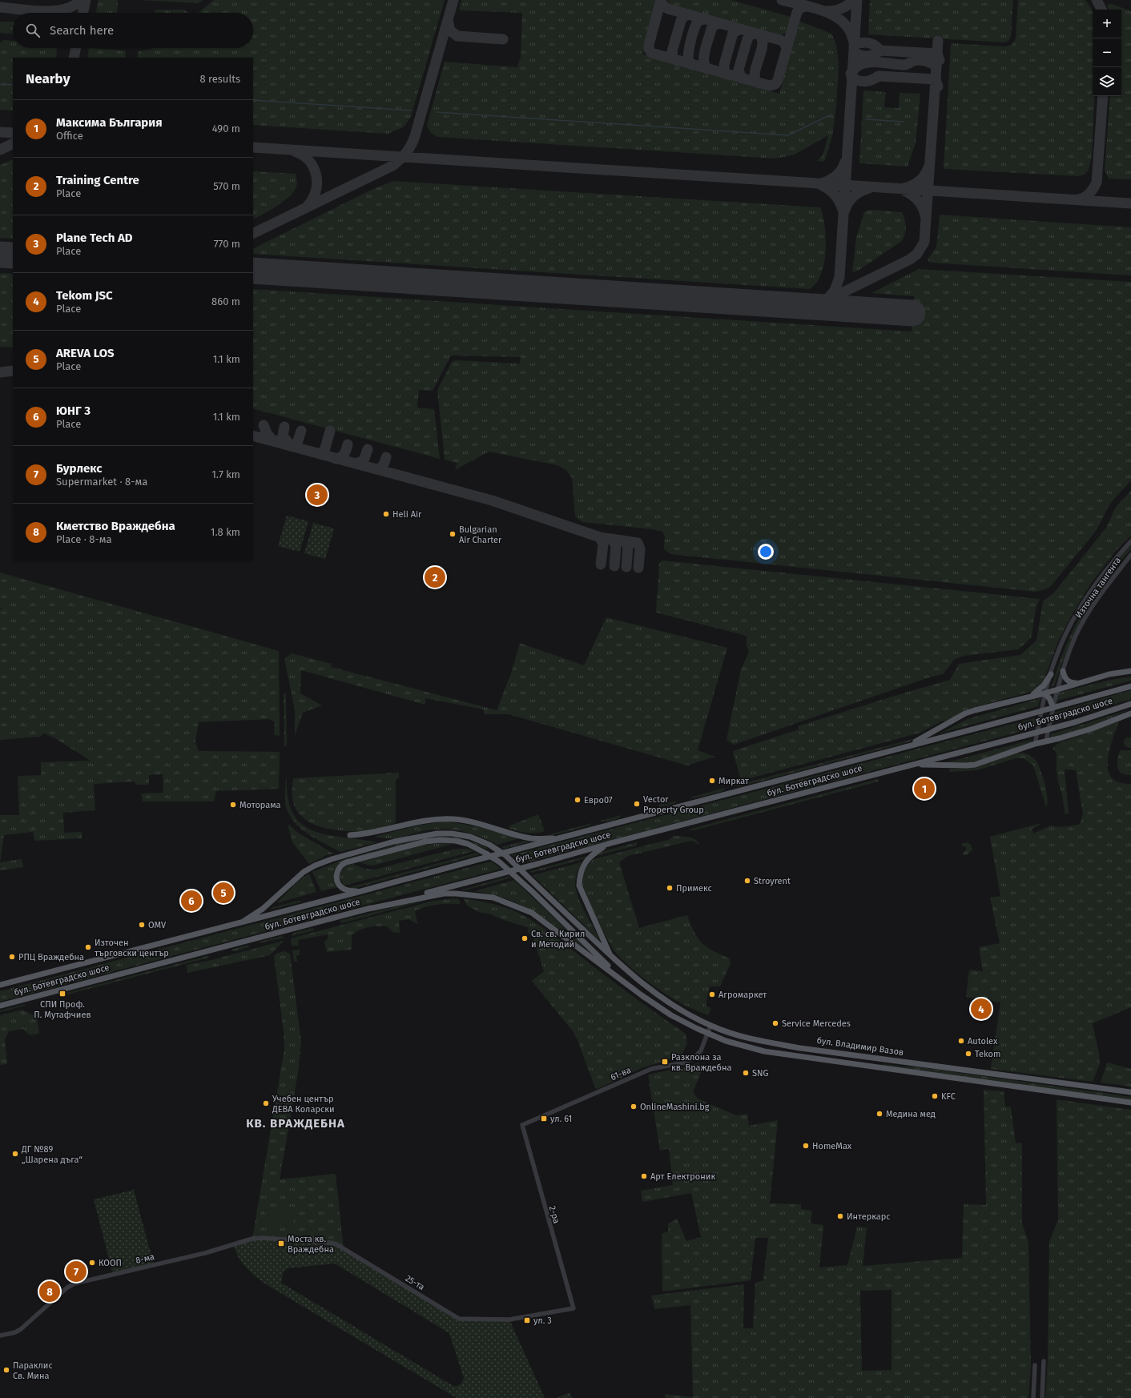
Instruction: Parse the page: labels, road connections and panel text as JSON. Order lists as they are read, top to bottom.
{
  "streets": {
    "main road": ["бул. Ботевградско шосе", "бул. Владимир Вазов"],
    "street": [
      "Източна тангента",
      "61-ва",
      "2-ра",
      "8-ма",
      "25-та"
    ]
  },
  "crossings": [
    ["бул. Ботевградско шосе", "бул. Владимир Вазов"],
    ["бул. Владимир Вазов", "61-ва"],
    ["61-ва", "2-ра"],
    ["2-ра", "25-та"],
    ["8-ма", "25-та"]
  ],
  "districts": ["КВ. ВРАЖДЕБНА"],
  "places": {
    "other": [
      "Heli Air",
      "Bulgarian Air Charter",
      "Миркат",
      "Евро07",
      "Vector Property Group",
      "Моторама",
      "Stroyrent",
      "Примекс",
      "OMV",
      "Св. св. Кирил и Методий",
      "Източен търговски център",
      "РПЦ Враждебна",
      "Агромаркет",
      "Service Mercedes",
      "Autolex",
      "Tekom",
      "SNG",
      "KFC",
      "Учебен център ДЕВА Коларски",
      "ОnlineMashini.bg",
      "Медина мед",
      "HomeMax",
      "ДГ №89 „Шарена дъга“",
      "Арт Електроник",
      "Интеркарс",
      "КООП",
      "Параклис Св. Мина"
    ],
    "transit": [
      "СПИ Проф. П. Мутафчиев",
      "Разклона за кв. Враждебна",
      "ул. 61",
      "Моста кв. Враждебна",
      "ул. 3"
    ]
  },
  "page": {
    "map_buttons": ["+", "−"],
    "search": "Search here",
    "heading": ["Nearby", "8 results"],
    "list": [
      {
        "mark": "1",
        "name": "Максима България",
        "note": "Office",
        "value": "490 m"
      },
      {
        "mark": "2",
        "name": "Training Centre",
        "note": "Place",
        "value": "570 m"
      },
      {
        "mark": "3",
        "name": "Plane Tech AD",
        "note": "Place",
        "value": "770 m"
      },
      {
        "mark": "4",
        "name": "Tekom JSC",
        "note": "Place",
        "value": "860 m"
      },
      {
        "mark": "5",
        "name": "AREVA LOS",
        "note": "Place",
        "value": "1.1 km"
      },
      {
        "mark": "6",
        "name": "ЮНГ 3",
        "note": "Place",
        "value": "1.1 km"
      },
      {
        "mark": "7",
        "name": "Бурлекс",
        "note": "Supermarket · 8-ма",
        "value": "1.7 km"
      },
      {
        "mark": "8",
        "name": "Кметство Враждебна",
        "note": "Place · 8-ма",
        "value": "1.8 km"
      }
    ],
    "pins": [
      "3",
      "2",
      "1",
      "5",
      "6",
      "4",
      "7",
      "8"
    ]
  }
}
